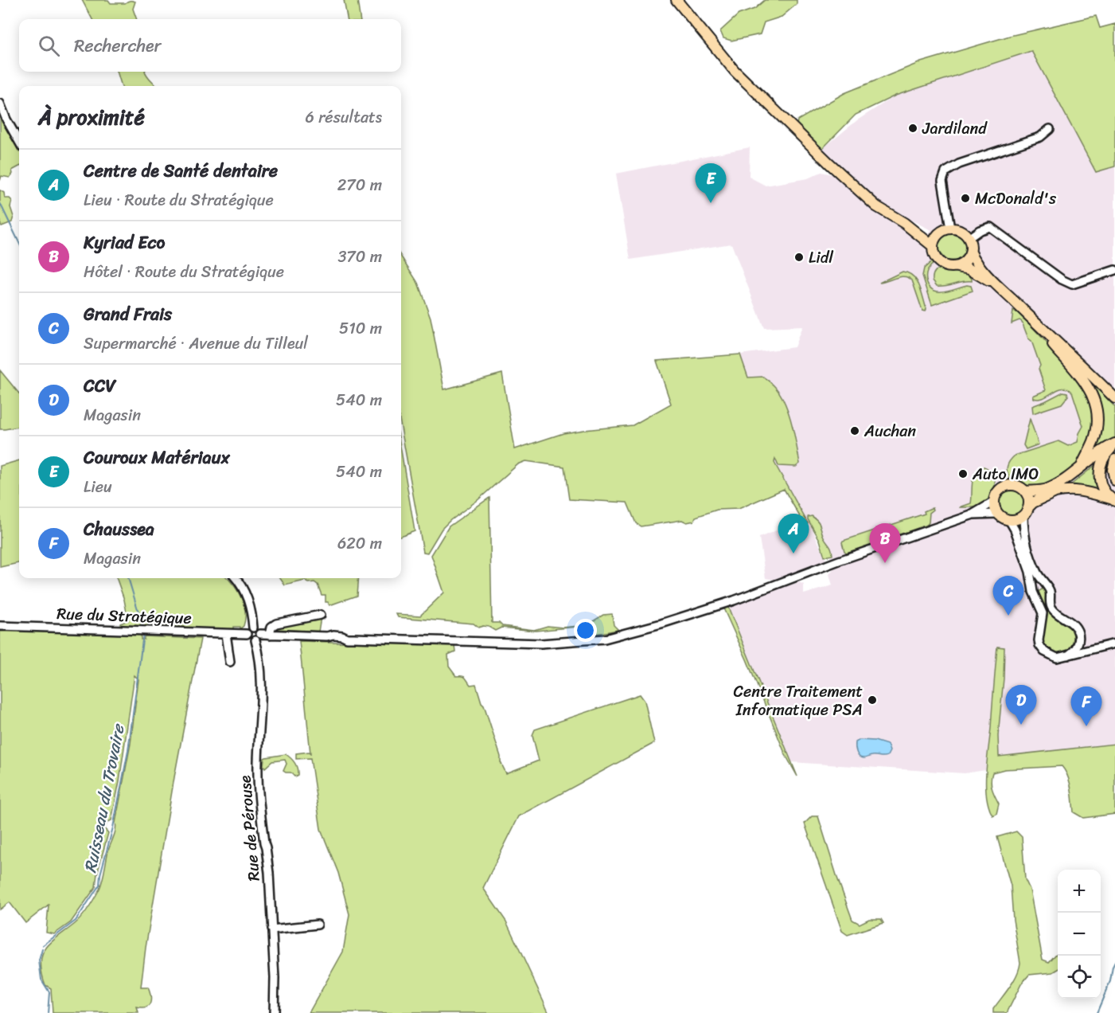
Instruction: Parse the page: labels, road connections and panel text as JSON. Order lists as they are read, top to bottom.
{
  "streets": {
    "street": ["Rue du Stratégique", "Rue de Pérouse"]
  },
  "crossings": [
    ["Rue du Stratégique", "Rue de Pérouse"]
  ],
  "water": ["Ruisseau du Trovaire"],
  "places": [
    "Jardiland",
    "McDonald's",
    "Lidl",
    "Auchan",
    "Auto IMO",
    "Centre Traitement Informatique PSA"
  ],
  "page": {
    "search": "Rechercher",
    "heading": ["À proximité", "6 résultats"],
    "list": [
      {
        "mark": "A",
        "name": "Centre de Santé dentaire",
        "note": "Lieu · Route du Stratégique",
        "value": "270 m"
      },
      {
        "mark": "B",
        "name": "Kyriad Eco",
        "note": "Hôtel · Route du Stratégique",
        "value": "370 m"
      },
      {
        "mark": "C",
        "name": "Grand Frais",
        "note": "Supermarché · Avenue du Tilleul",
        "value": "510 m"
      },
      {
        "mark": "D",
        "name": "CCV",
        "note": "Magasin",
        "value": "540 m"
      },
      {
        "mark": "E",
        "name": "Couroux Matériaux",
        "note": "Lieu",
        "value": "540 m"
      },
      {
        "mark": "F",
        "name": "Chaussea",
        "note": "Magasin",
        "value": "620 m"
      }
    ],
    "pins": [
      "E",
      "A",
      "B",
      "C",
      "D",
      "F"
    ],
    "map_buttons": ["+", "−"]
  }
}
